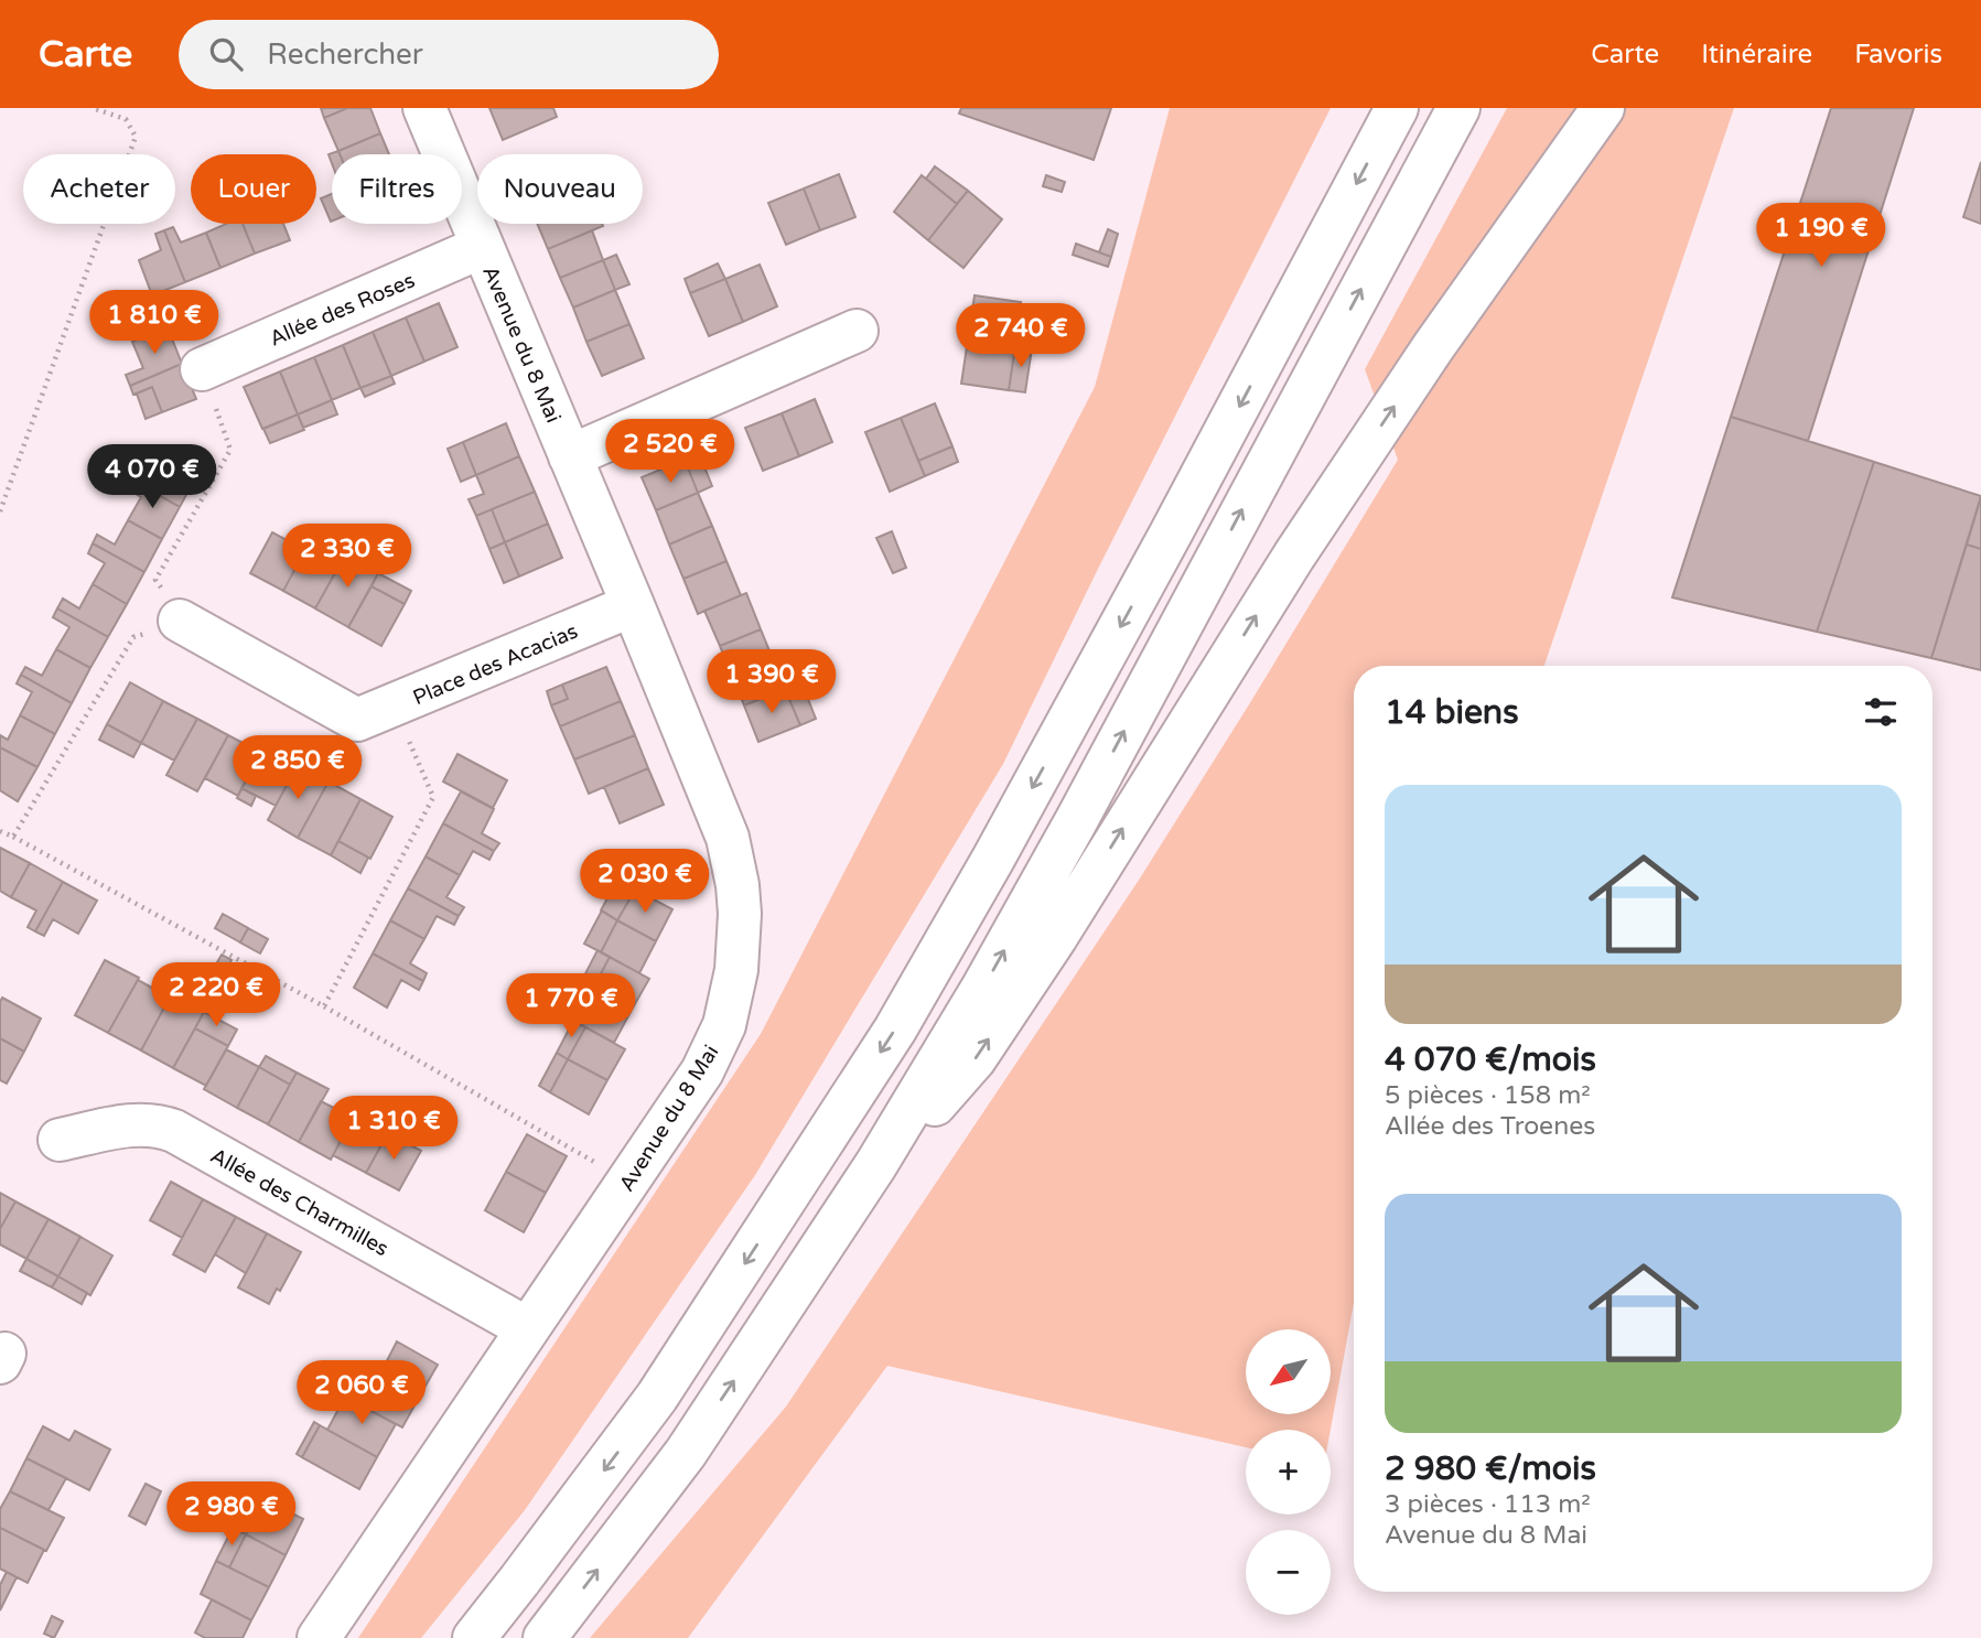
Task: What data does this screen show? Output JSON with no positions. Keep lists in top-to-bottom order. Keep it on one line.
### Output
{"streets":{"main road":["Allée des Roses","Avenue du 8 Mai","Place des Acacias","Allée des Charmilles"]},"crossings":[["Allée des Roses","Avenue du 8 Mai"],["Avenue du 8 Mai","Place des Acacias"],["Avenue du 8 Mai","Allée des Charmilles"]],"north":"bottom left","page":{"header":"Carte","search":"Rechercher","nav":["Carte","Itinéraire","Favoris"],"chip":["Acheter","Louer","Filtres","Nouveau"],"price":["1 190 €","1 810 €","2 740 €","2 520 €","4 070 €","2 330 €","1 390 €","2 850 €","2 030 €","2 220 €","1 770 €","1 310 €","2 060 €","2 980 €"],"heading":"14 biens","list":[{"name":"4 070 €/mois","note":"5 pièces · 158 m² · Allée des Troenes"},{"name":"2 980 €/mois","note":"3 pièces · 113 m² · Avenue du 8 Mai"}],"map_buttons":["+","−"]}}
